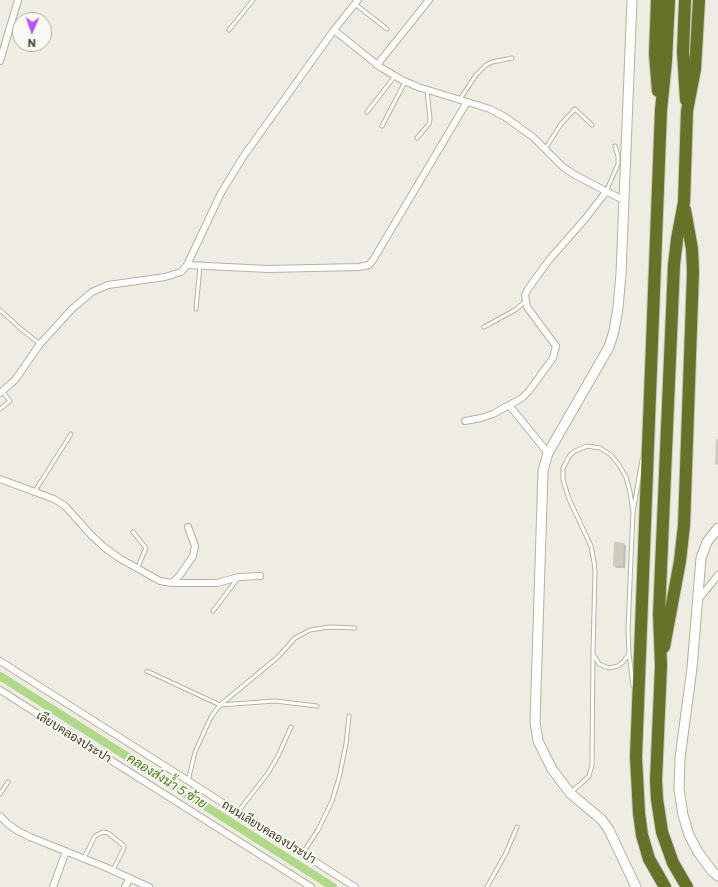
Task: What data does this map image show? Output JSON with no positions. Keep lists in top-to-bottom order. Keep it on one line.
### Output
{"streets":{"street":["เลียบคลองประปา","ถนนเลียบคลองประปา"]},"water":["คลองส่งน้ำ 5 ซ้าย"],"north":"bottom"}
